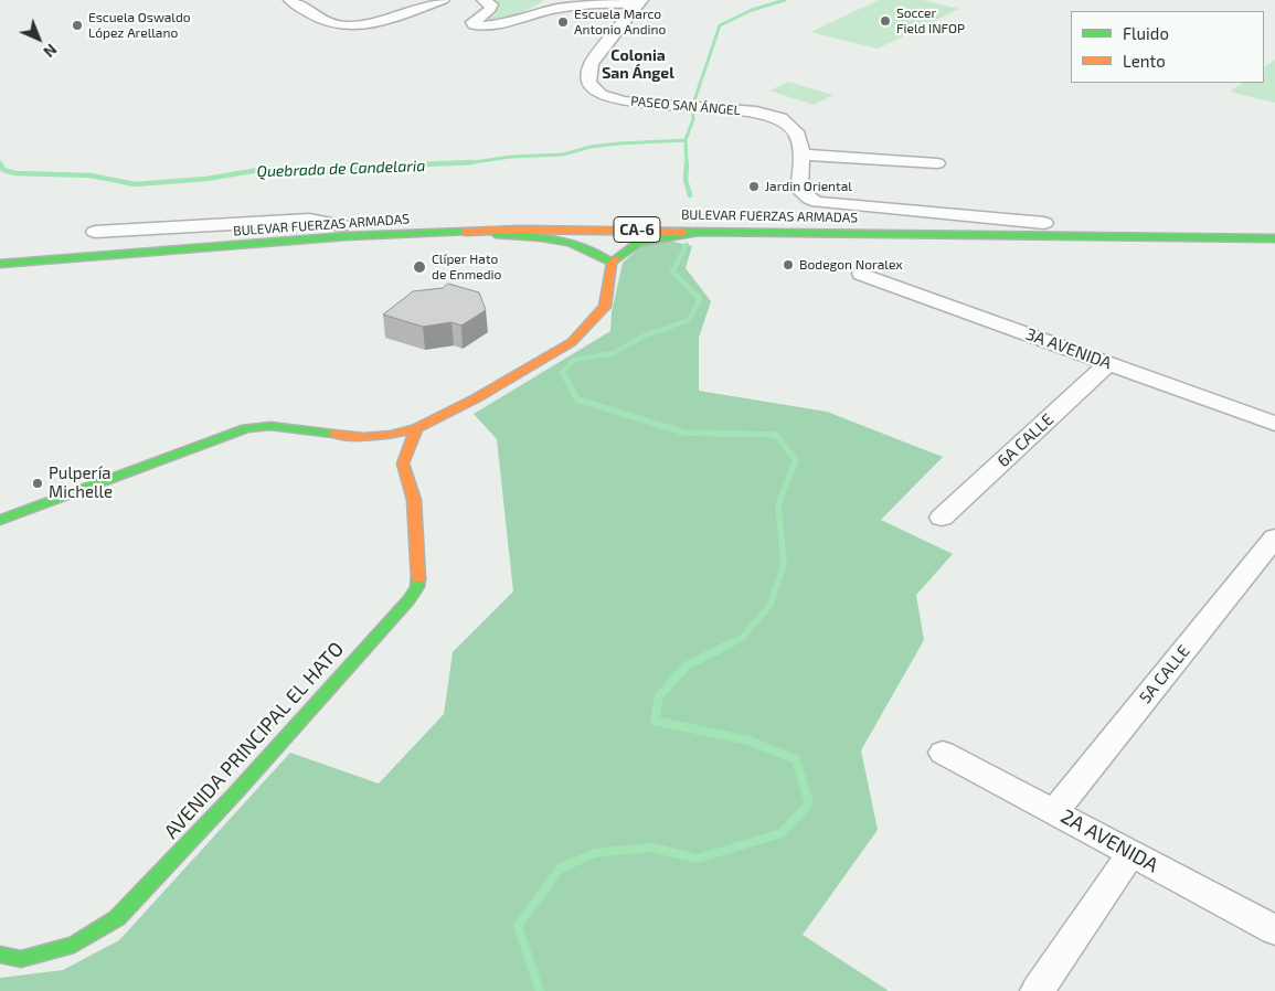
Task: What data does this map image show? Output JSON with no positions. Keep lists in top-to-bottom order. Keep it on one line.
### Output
{"streets":{"main road":["BULEVAR FUERZAS ARMADAS","CA-6","AVENIDA PRINCIPAL EL HATO"],"street":["PASEO SAN ÁNGEL","3A AVENIDA","6A CALLE","5A CALLE","2A AVENIDA"]},"crossings":[["PASEO SAN ÁNGEL","BULEVAR FUERZAS ARMADAS"],["3A AVENIDA","6A CALLE"],["5A CALLE","2A AVENIDA"]],"districts":["Colonia San Ángel"],"water":["Quebrada de Candelaria"],"places":["Soccer Field INFOP","Escuela Marco Antonio Andino","Escuela Oswaldo López Arellano","Jardin Oriental","Bodegon Noralex","Clíper Hato de Enmedio","Pulpería Michelle"],"legend":["Fluido","Lento"],"north":"bottom right"}
